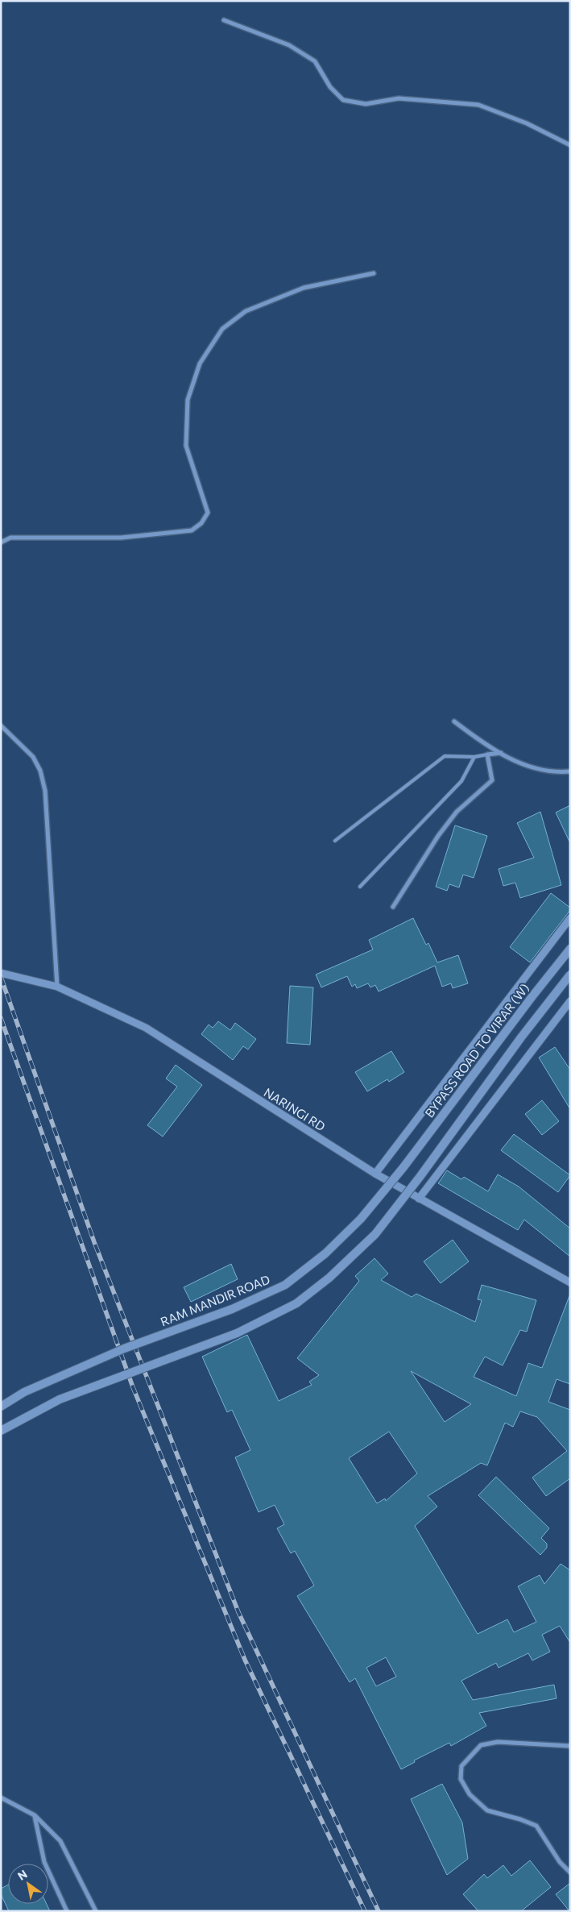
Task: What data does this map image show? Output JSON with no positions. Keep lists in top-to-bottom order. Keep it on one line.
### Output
{"streets":{"main road":["BYPASS ROAD TO VIRAR (W)","RAM MANDIR ROAD"],"street":["NARINGI RD"]},"crossings":[["BYPASS ROAD TO VIRAR (W)","RAM MANDIR ROAD"]],"north":"top left"}
